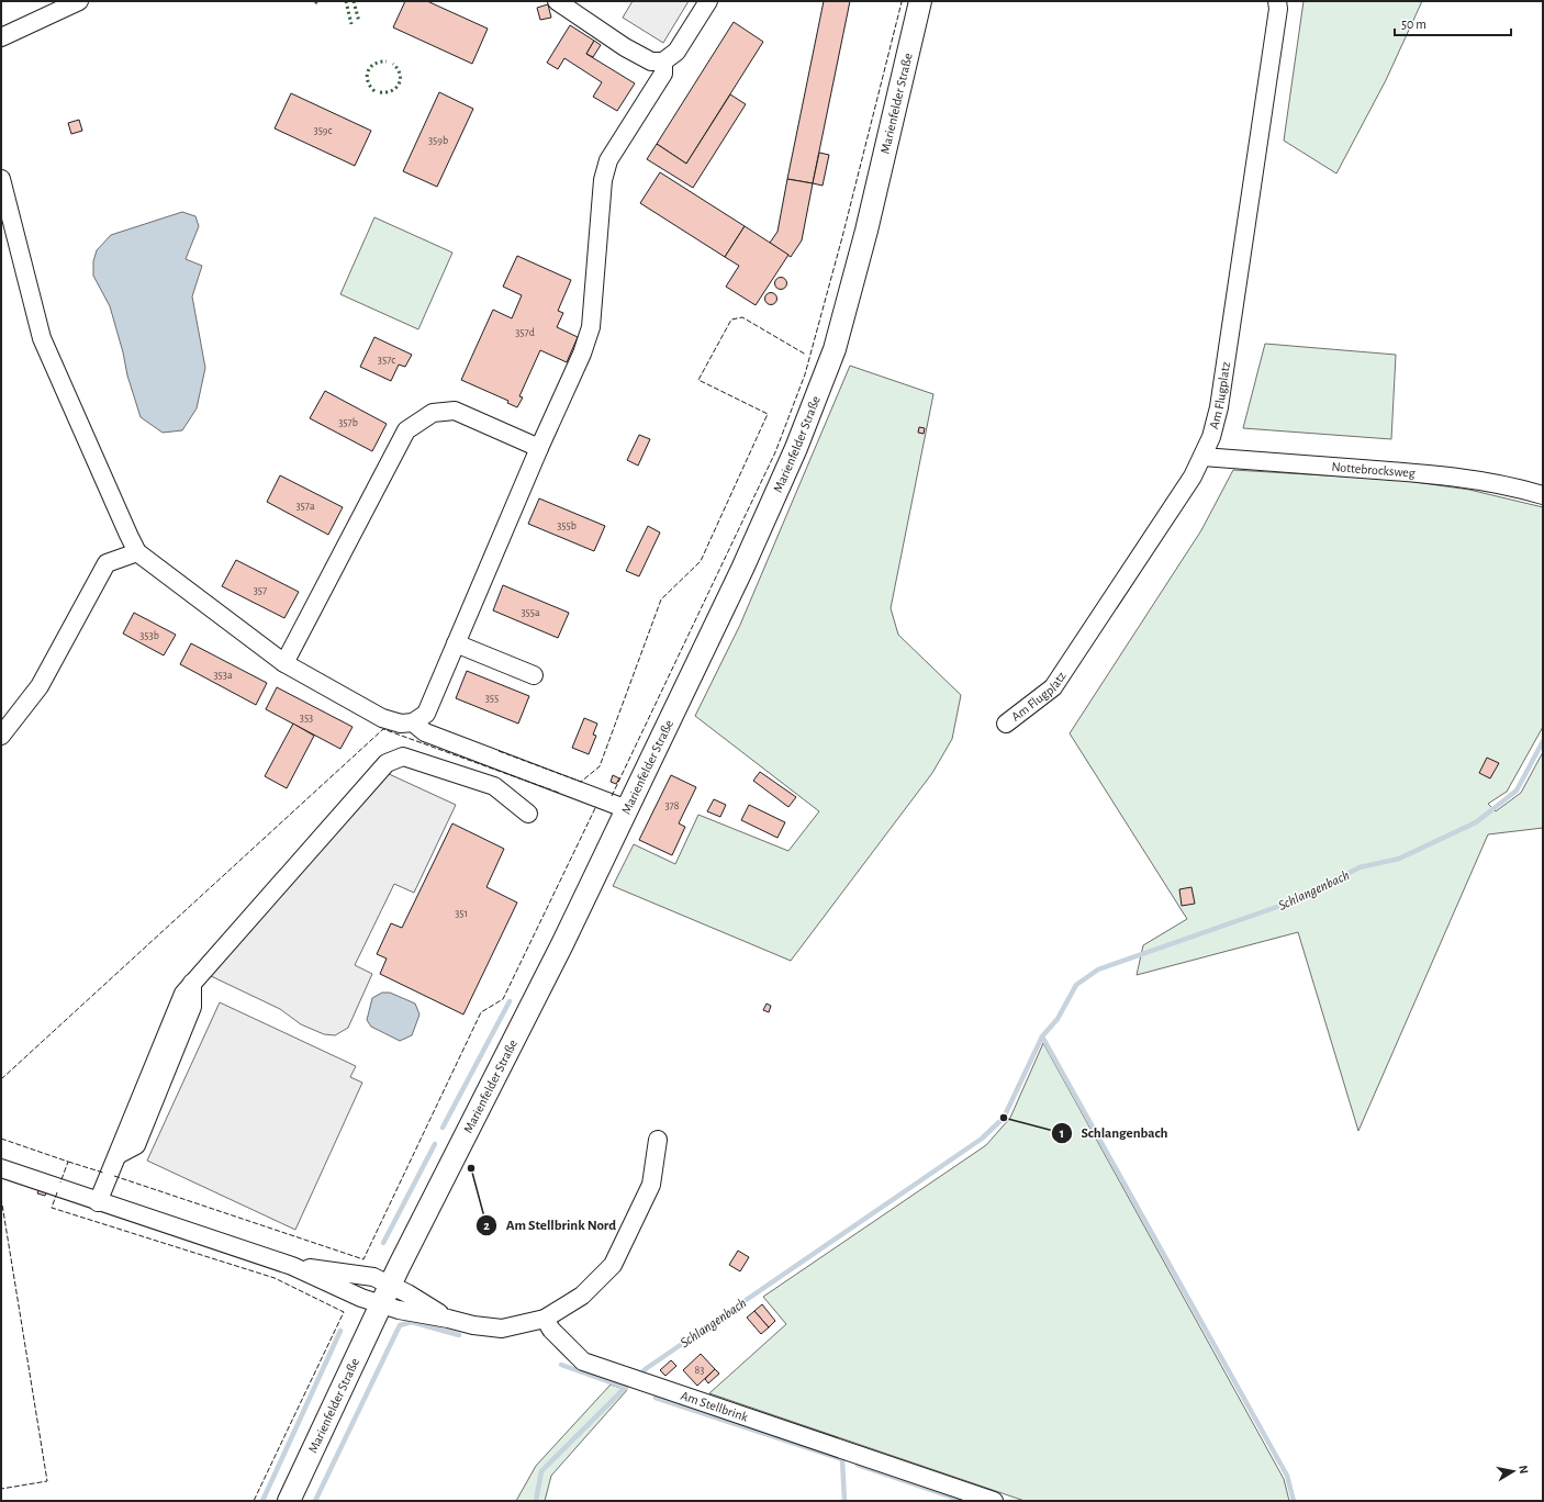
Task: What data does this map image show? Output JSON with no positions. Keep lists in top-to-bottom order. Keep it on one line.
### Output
{"streets":{"main road":["Marienfelder Straße"],"street":["Am Flugplatz","Nottebrocksweg","Am Stellbrink"]},"crossings":[["Am Flugplatz","Nottebrocksweg"]],"water":["Schlangenbach"],"places":["Schlangenbach","Am Stellbrink Nord"],"house_numbers":["359c","359b","357d","357c","357b","357a","355b","357","355a","353b","353a","355","353","378","351","83"],"scale_bar":"50 m","north":"right"}
